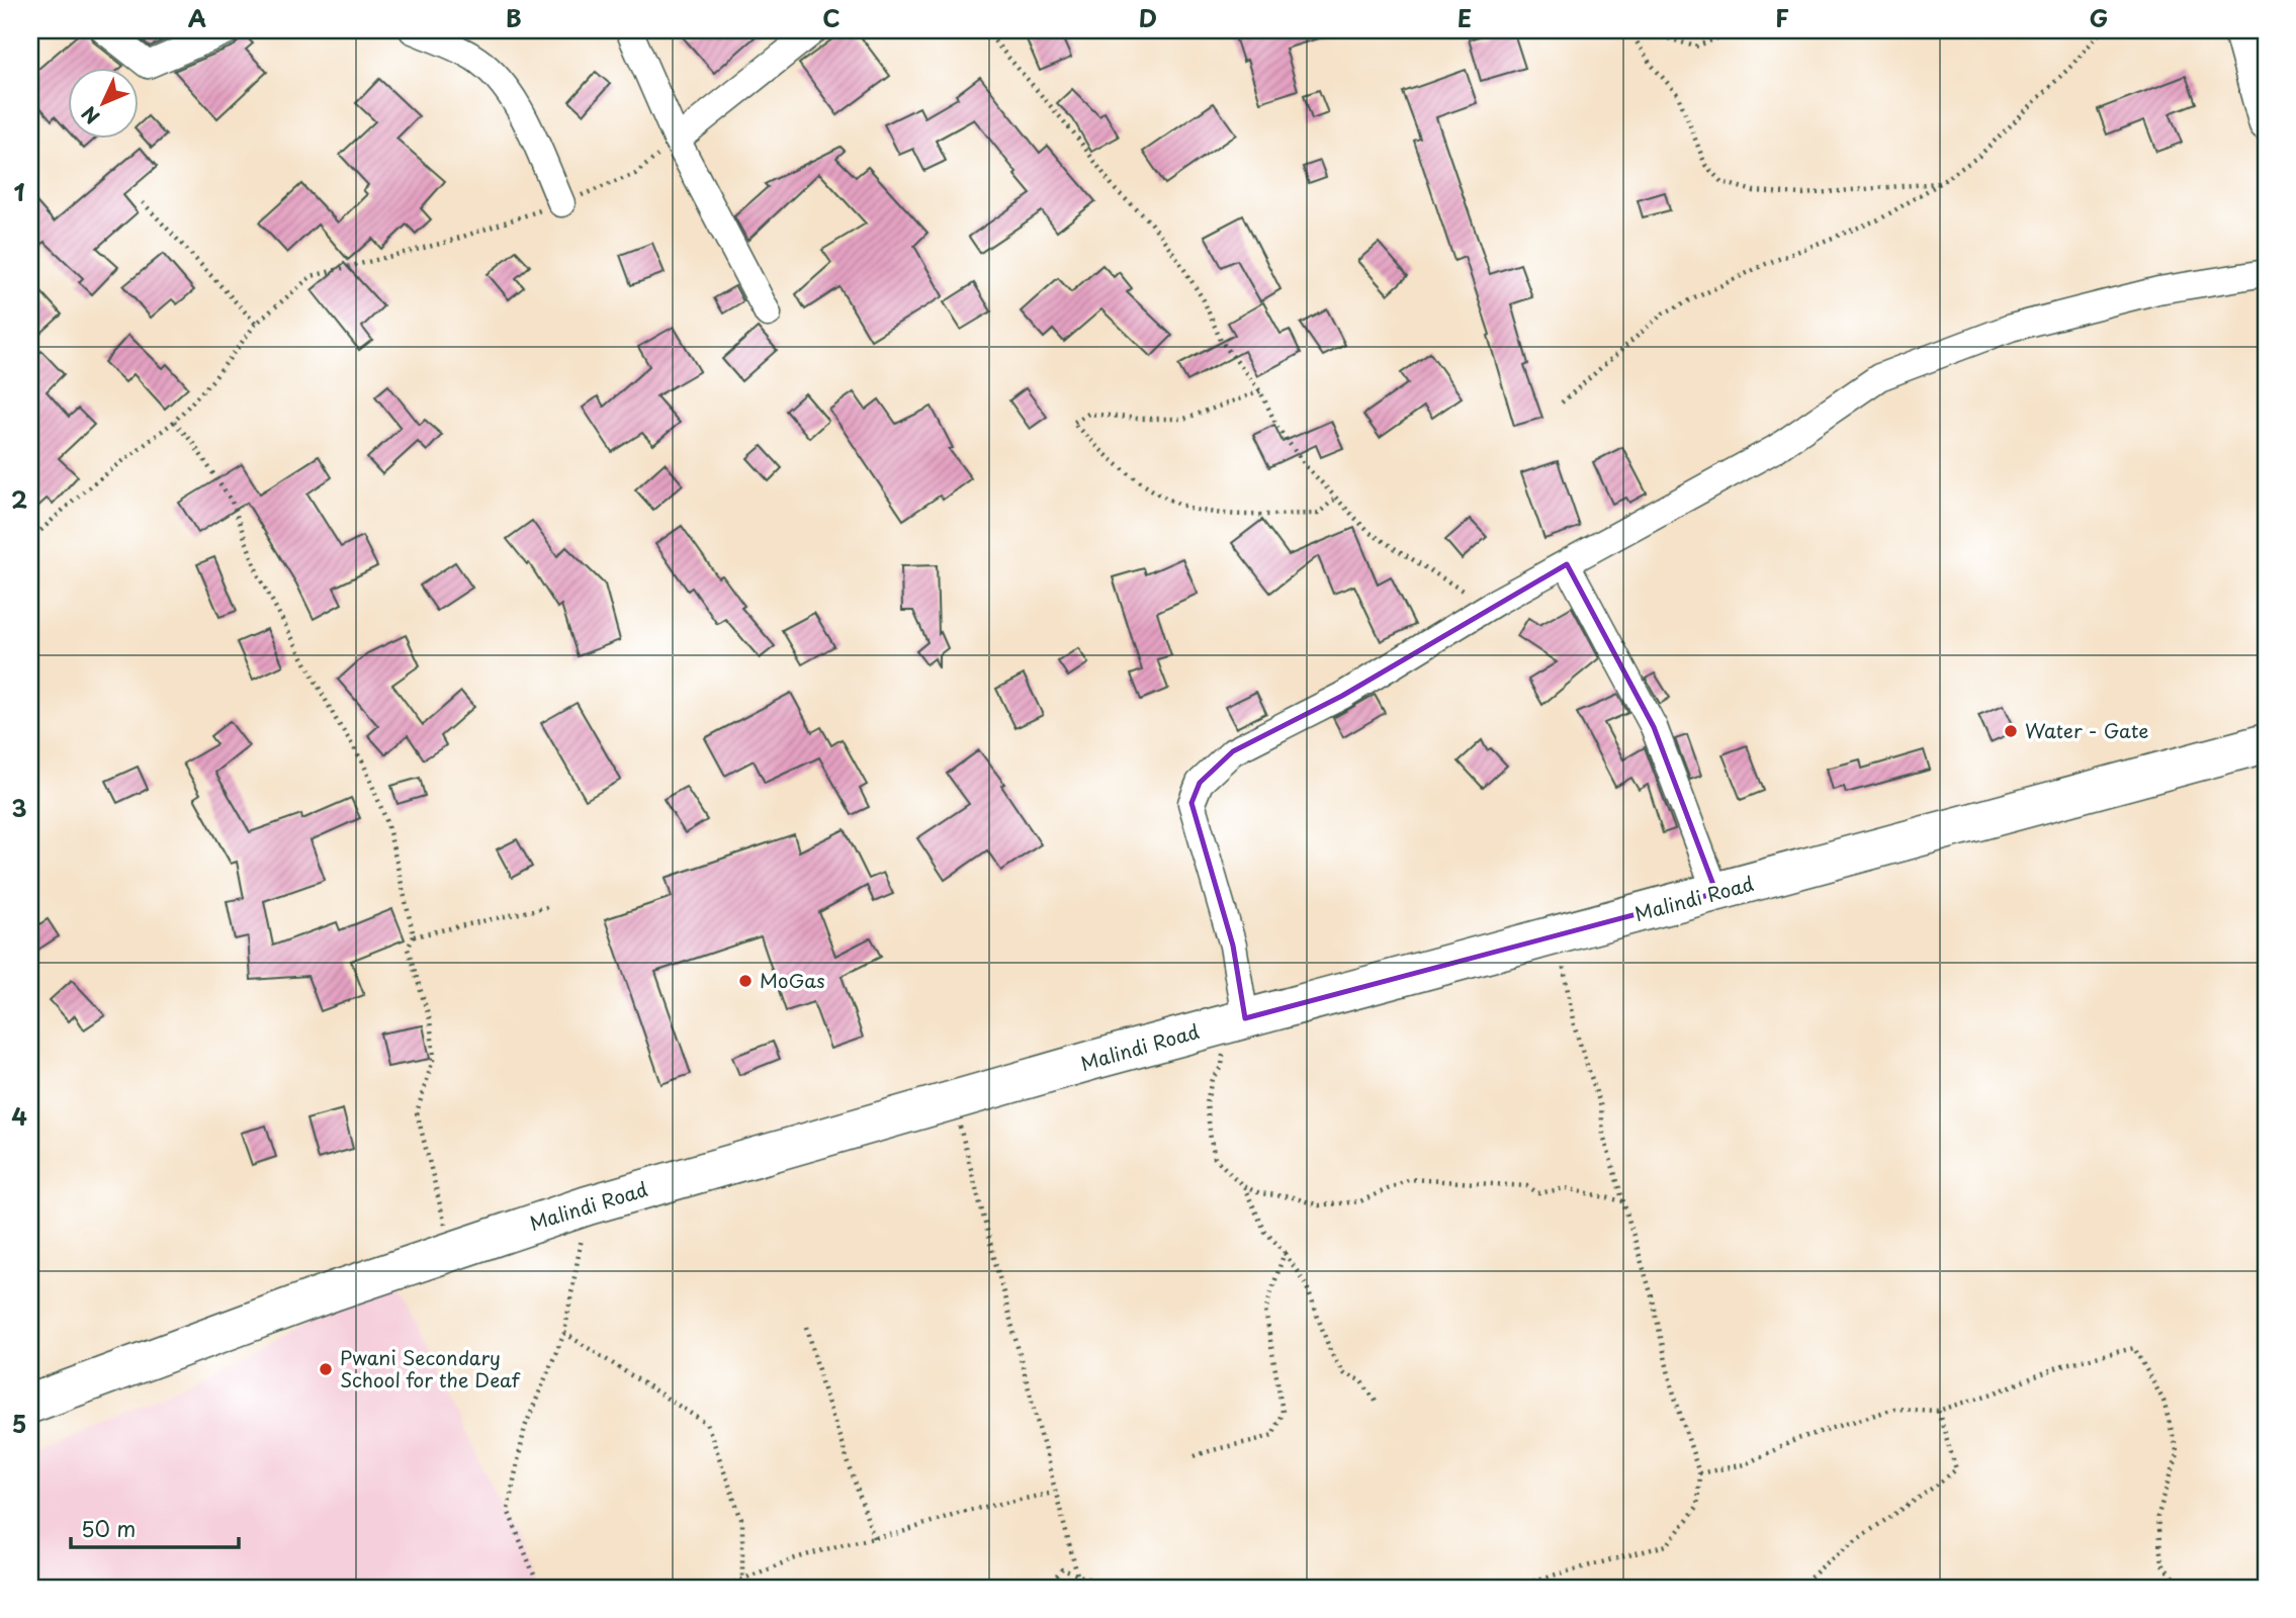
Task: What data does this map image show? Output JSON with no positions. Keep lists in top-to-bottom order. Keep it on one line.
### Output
{"streets":{"highway":["Malindi Road"]},"places":["Water - Gate","MoGas","Pwani Secondary School for the Deaf"],"scale_bar":"50 m","north":"bottom left","grid":{"columns":["A","B","C","D","E","F","G"],"rows":["1","2","3","4","5"]}}
